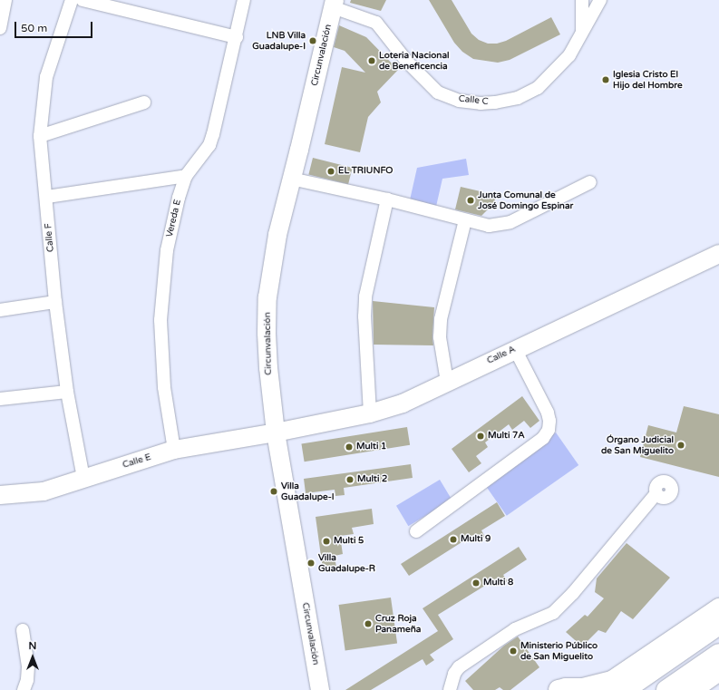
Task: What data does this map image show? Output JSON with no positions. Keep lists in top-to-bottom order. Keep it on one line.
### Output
{"streets":{"street":["Circunvalación","Calle C","Vereda E","Calle F","Calle A","Calle E"]},"crossings":[["Circunvalación","Calle C"],["Circunvalación","Calle A"],["Circunvalación","Calle E"],["Vereda E","Calle E"],["Calle F","Calle E"],["Calle A","Calle E"]],"places":["LNB Villa Guadalupe-I","Loteria Nacional de Beneficencia","Iglesia Cristo El Hijo del Hombre","EL TRIUNFO","Junta Comunal de José Domingo Espinar","Multi 7A","Órgano Judicial de San Miguelito","Multi 1","Multi 2","Villa Guadalupe-I","Multi 9","Multi 5","Villa Guadalupe-R","Multi 8","Cruz Roja Panameña","Ministerio Público de San Miguelito"],"scale_bar":"50 m","north":"top"}
